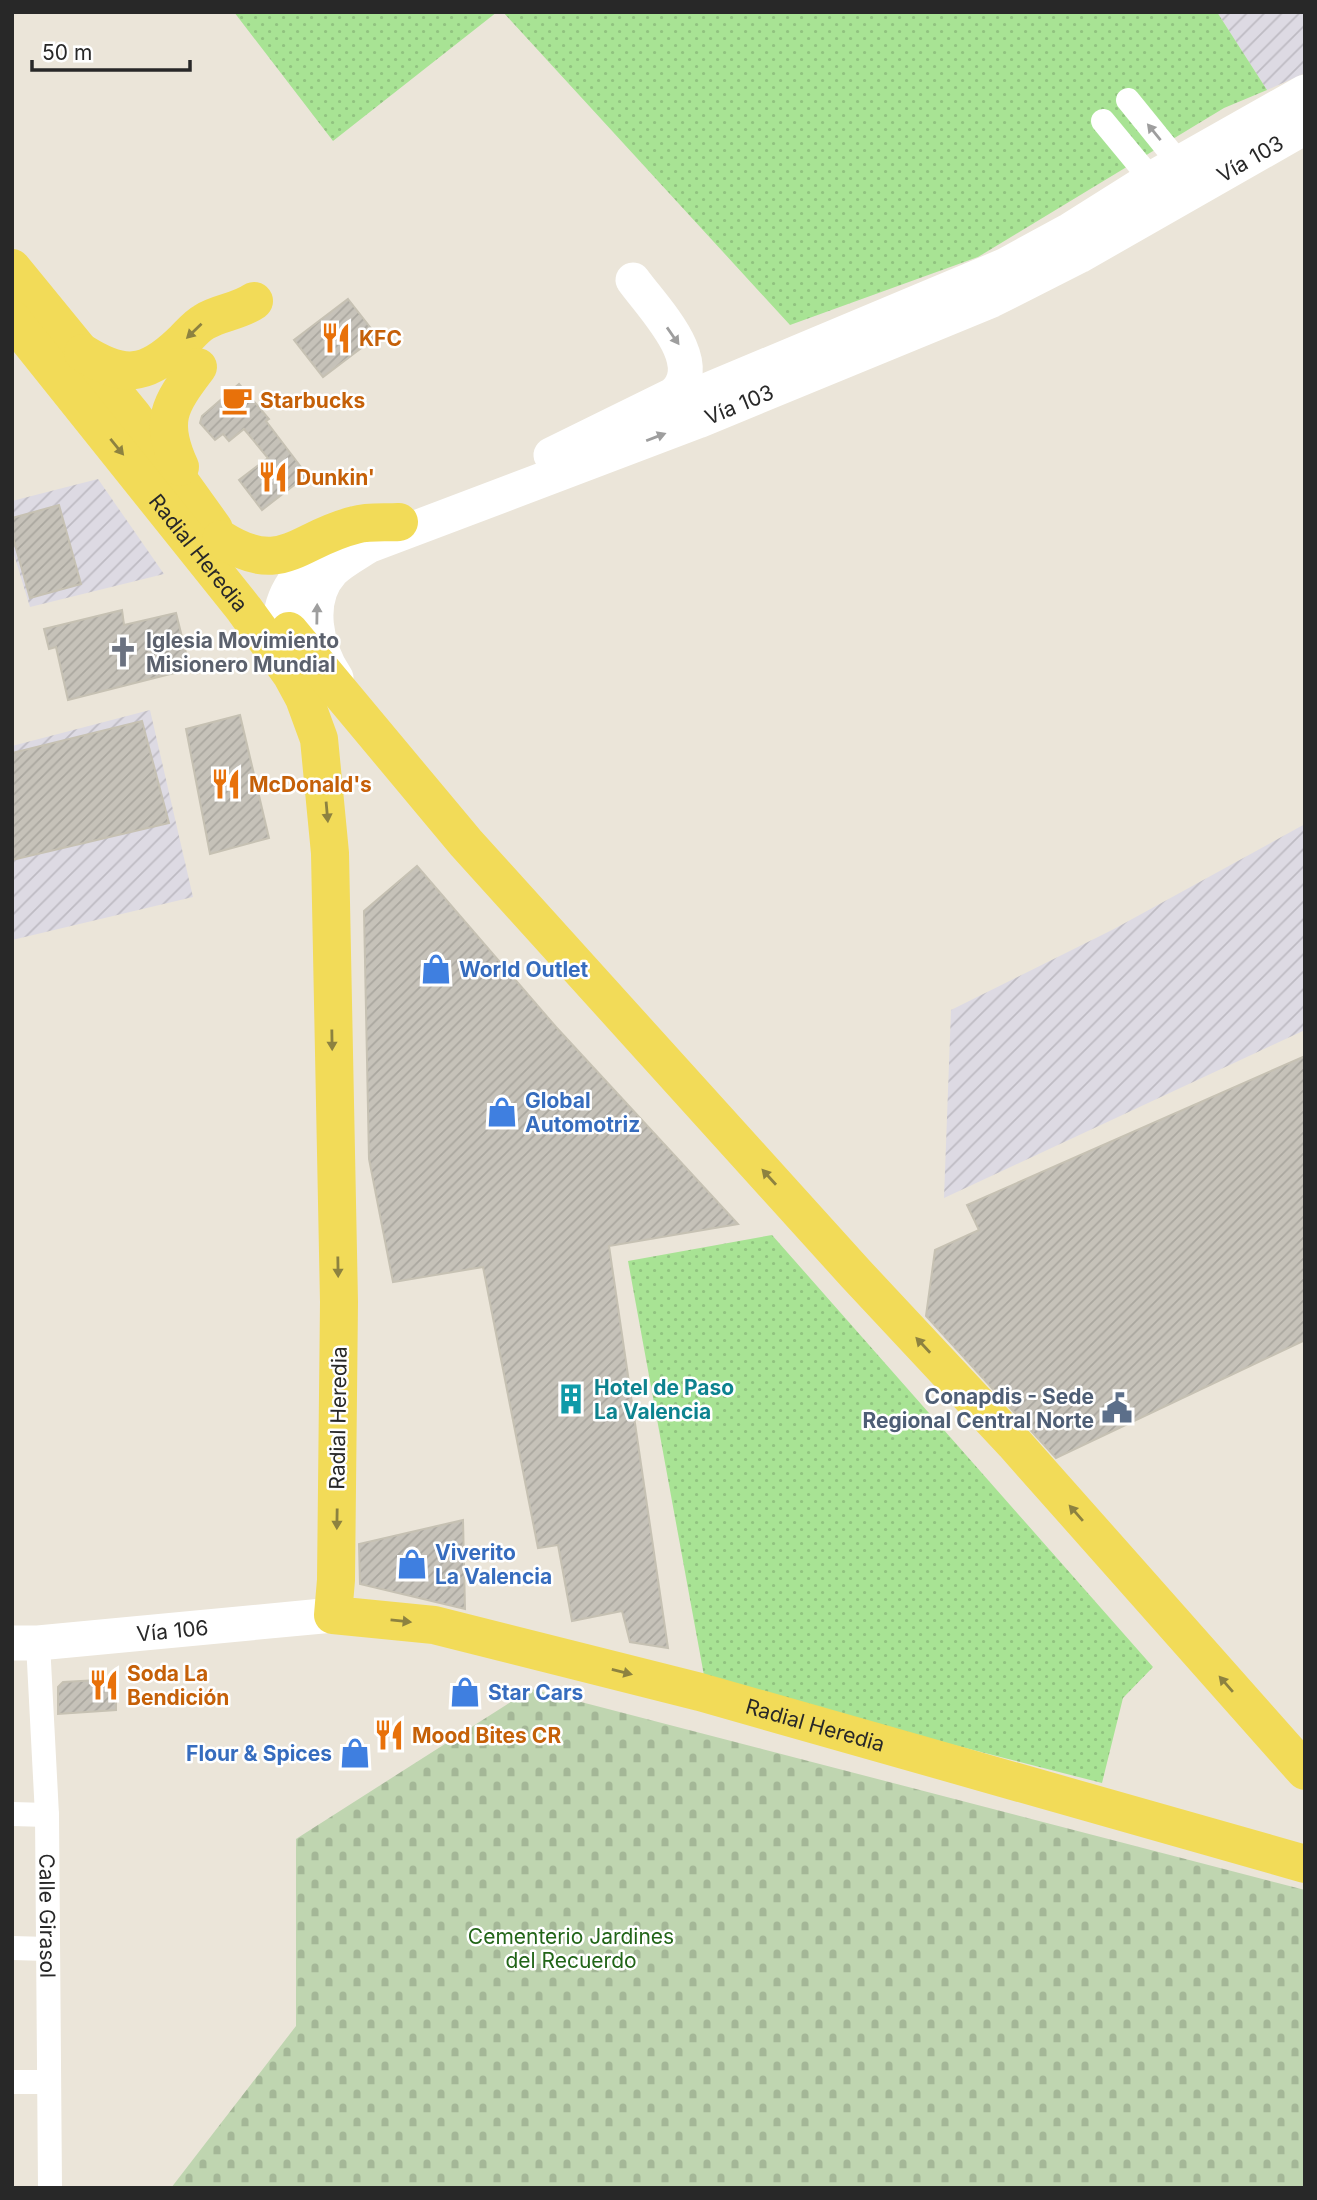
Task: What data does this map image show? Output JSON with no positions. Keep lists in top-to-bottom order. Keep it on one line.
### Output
{"streets":{"main road":["Vía 103","Radial Heredia","Vía 106"],"street":["Calle Girasol"]},"crossings":[["Vía 103","Radial Heredia"],["Radial Heredia","Vía 106"],["Vía 106","Calle Girasol"]],"parks":["Cementerio Jardines del Recuerdo"],"places":{"restaurant":["KFC","Dunkin'","McDonald's","Soda La Bendición","Mood Bites CR"],"cafe":["Starbucks"],"church":["Iglesia Movimiento Misionero Mundial"],"shop":["World Outlet","Global Automotriz","Viverito La Valencia","Star Cars","Flour & Spices"],"building":["Hotel de Paso La Valencia"],"public building":["Conapdis - Sede Regional Central Norte"]},"scale_bar":"50 m"}
